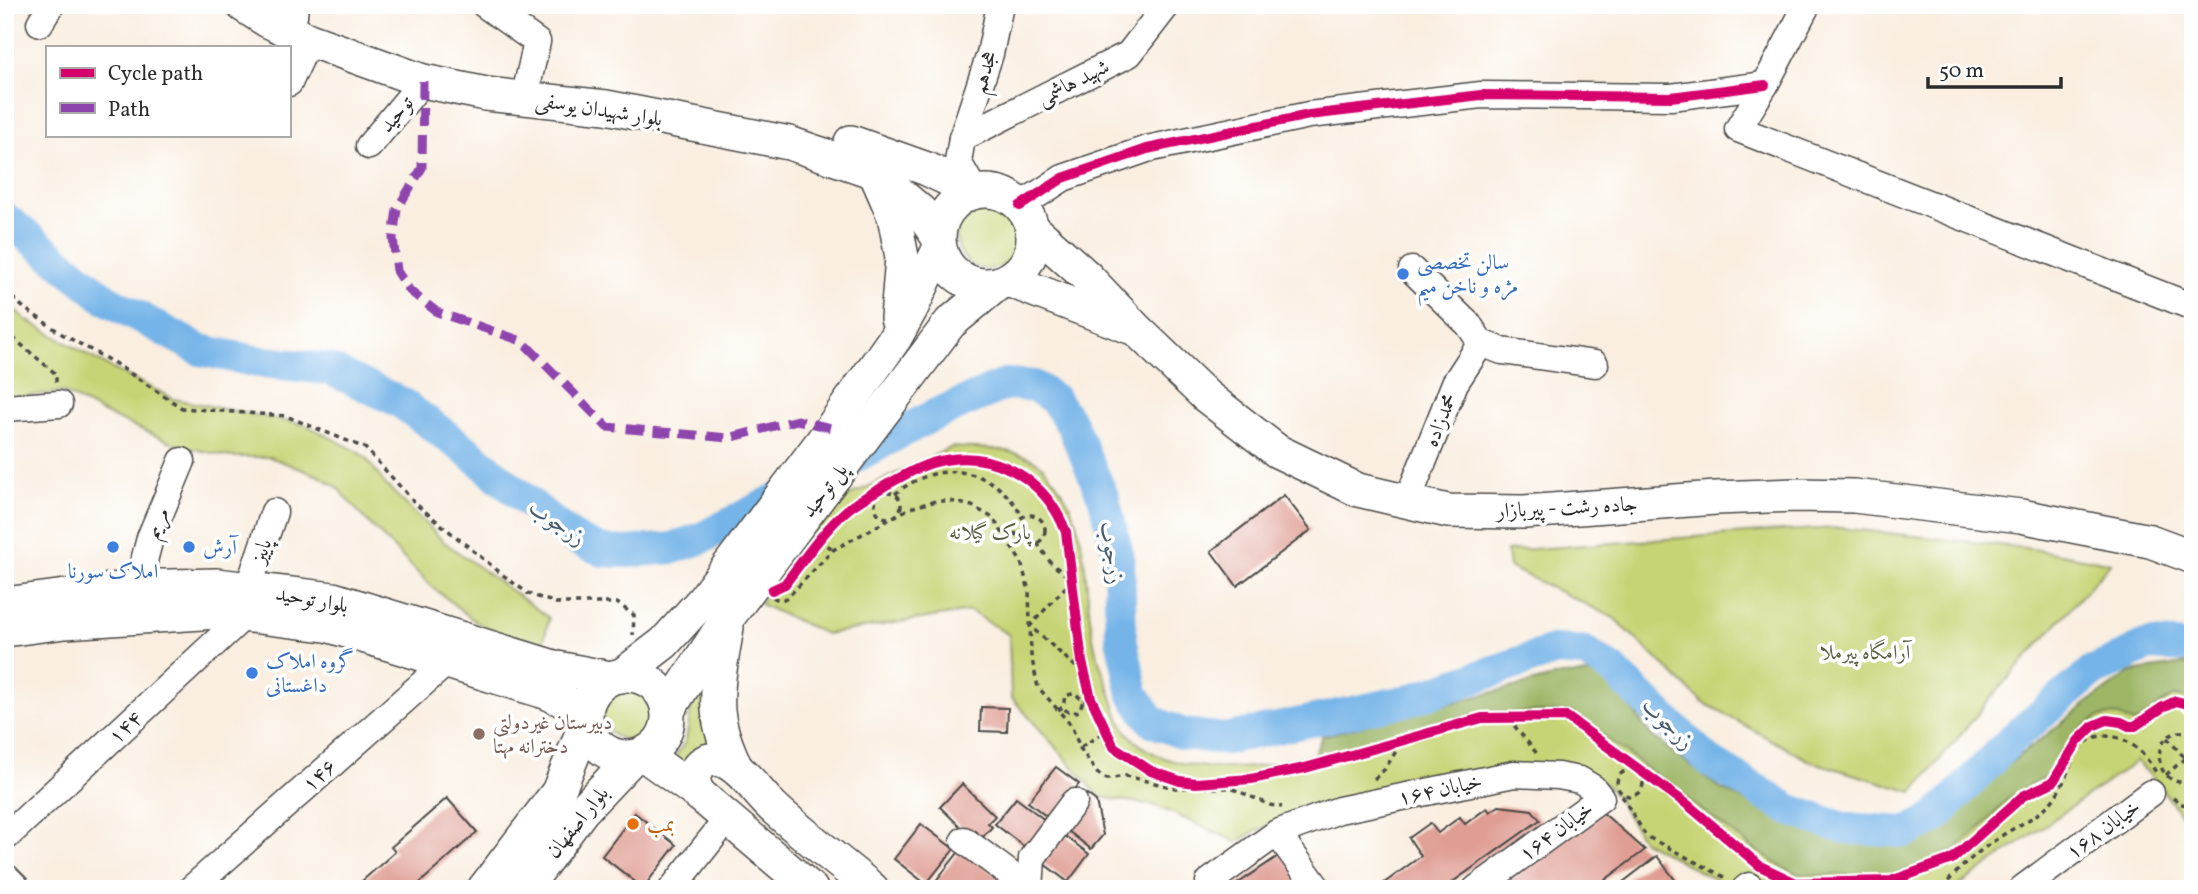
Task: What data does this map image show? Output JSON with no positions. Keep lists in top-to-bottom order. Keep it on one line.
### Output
{"streets":{"main road":["بلوار شهیدان یوسفی","پل توحید","جاده رشت - پیربازار","بلوار توحید","بلوار اصفهان"],"street":["هجدهم","شهید هاشمی","توحید","محمدزاده","مریم","پاییز","۱۴۴","۱۴۶","خیابان ۱۶۴","خیابان ۱۶۸","۱۶۴ خیابان"]},"crossings":[["هجدهم","شهید هاشمی"],["بلوار شهیدان یوسفی","توحید"],["بلوار شهیدان یوسفی","پل توحید"],["بلوار شهیدان یوسفی","جاده رشت - پیربازار"],["محمدزاده","جاده رشت - پیربازار"],["پل توحید","جاده رشت - پیربازار"],["پل توحید","بلوار توحید"],["پل توحید","بلوار اصفهان"],["مریم","بلوار توحید"],["پاییز","بلوار توحید"],["پاییز","۱۴۴"],["بلوار توحید","۱۴۴"],["بلوار توحید","۱۴۶"],["بلوار توحید","بلوار اصفهان"],["خیابان ۱۶۴","۱۶۴ خیابان"]],"water":["زرجوب"],"parks":["پارک گیلانه","آرامگاه پیرملا"],"places":["سالن تخصصی مژه و ناخن میم","املاک سورنا","آرش","گروه املاک داغستانی","دبیرستان غیردولتی دخترانه مهتا","بمب"],"legend":["Cycle path","Path"],"scale_bar":"50 m"}
